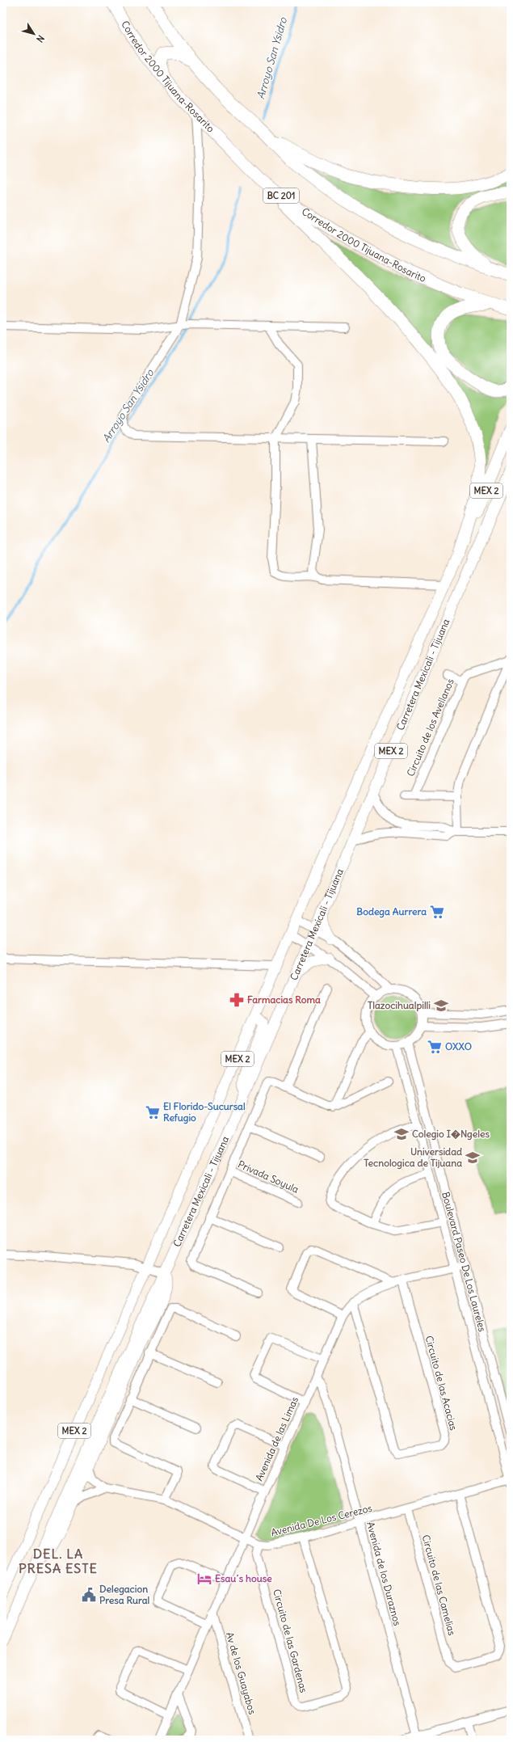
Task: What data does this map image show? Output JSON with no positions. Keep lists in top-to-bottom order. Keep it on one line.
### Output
{"streets":{"highway":["Corredor 2000 Tijuana-Rosarito","BC 201","MEX 2","Carretera Mexicali - Tijuana"],"street":["Circuito de los Avellanos","Privada Soyula","Boulevard Paseo De Los Laureles","Circuito de las Acacias","Avenida de las Limas","Avenida De Los Cerezos","Avenida de los Duraznos","Circuito de las Camelias","Circuito de las Gardenas","Av de los Guayabos"]},"crossings":[["Boulevard Paseo De Los Laureles","Avenida de las Limas"],["Boulevard Paseo De Los Laureles","Avenida De Los Cerezos"],["Circuito de las Acacias","Avenida de las Limas"],["Avenida de las Limas","Avenida De Los Cerezos"],["Avenida de las Limas","Avenida de los Duraznos"],["Avenida de las Limas","Av de los Guayabos"],["Avenida De Los Cerezos","Avenida de los Duraznos"],["Avenida De Los Cerezos","Circuito de las Camelias"],["Avenida De Los Cerezos","Circuito de las Gardenas"]],"districts":["DEL. LA PRESA ESTE"],"water":["Arroyo San Ysidro"],"places":{"supermarket":["Bodega Aurrera","OXXO","El Florido-Sucursal Refugio"],"pharmacy":["Farmacias Roma"],"school or university":["Tlazocihualpilli","Colegio I�Ngeles","Universidad Tecnologica de Tijuana"],"hotel":["Esau´s house"],"public building":["Delegacion Presa Rural"]},"north":"bottom right"}
